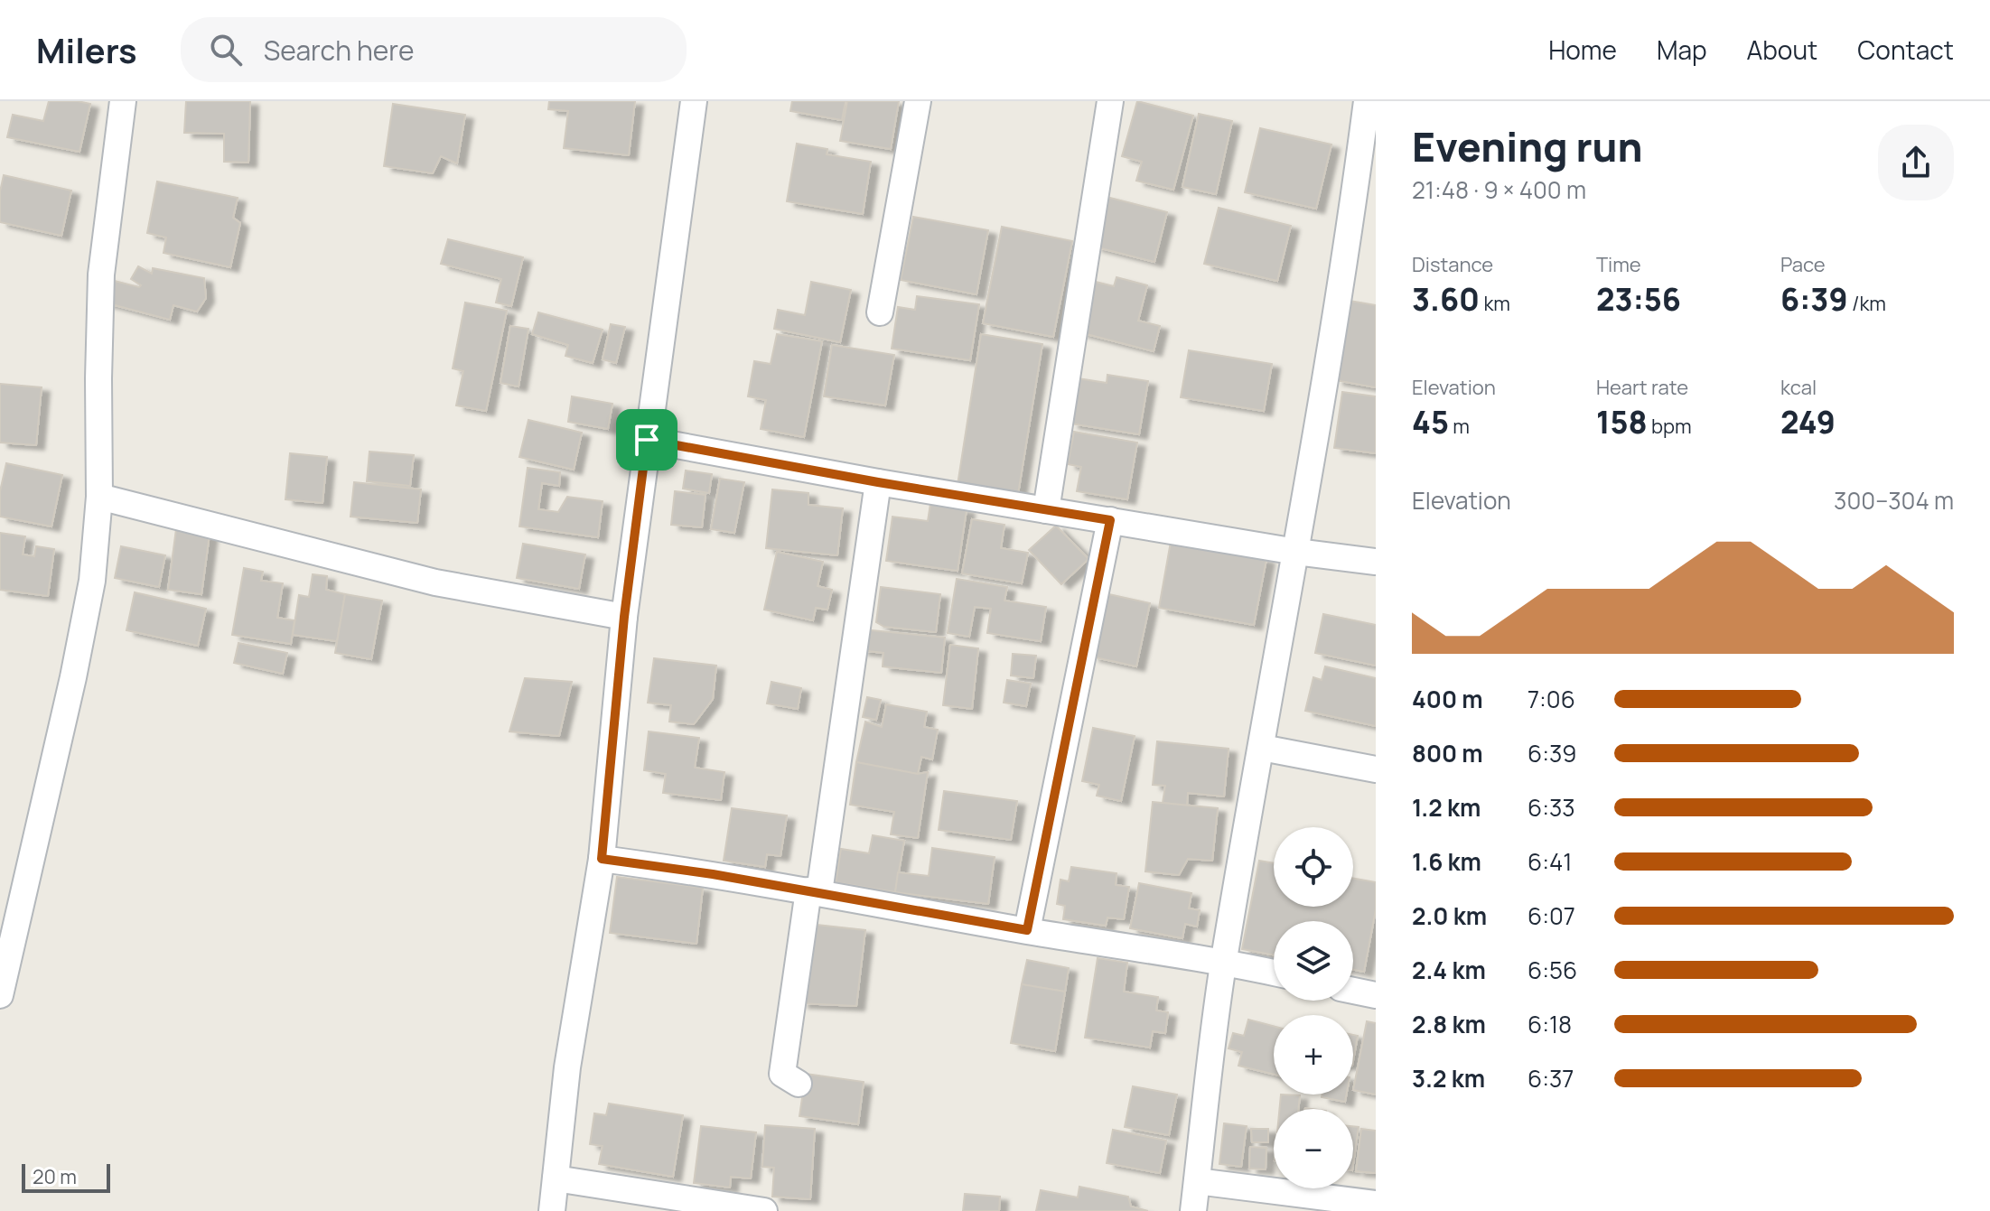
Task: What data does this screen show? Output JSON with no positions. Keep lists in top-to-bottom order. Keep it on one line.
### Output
{"scale_bar":"20 m","page":{"header":"Milers","search":"Search here","nav":["Home","Map","About","Contact"],"heading":["Evening run","21:48 · 9 × 400 m"],"stats":[["Distance","3.60 km"],["Time","23:56"],["Pace","6:39 /km"],["Elevation","45 m"],["Heart rate","158 bpm"],["kcal","249"]],"chart":["Elevation","300–304 m"],"list":[{"name":"400 m","note":"7:06"},{"name":"800 m","note":"6:39"},{"name":"1.2 km","note":"6:33"},{"name":"1.6 km","note":"6:41"},{"name":"2.0 km","note":"6:07"},{"name":"2.4 km","note":"6:56"},{"name":"2.8 km","note":"6:18"},{"name":"3.2 km","note":"6:37"}],"map_buttons":["+","−"],"scale":"20 m"}}
